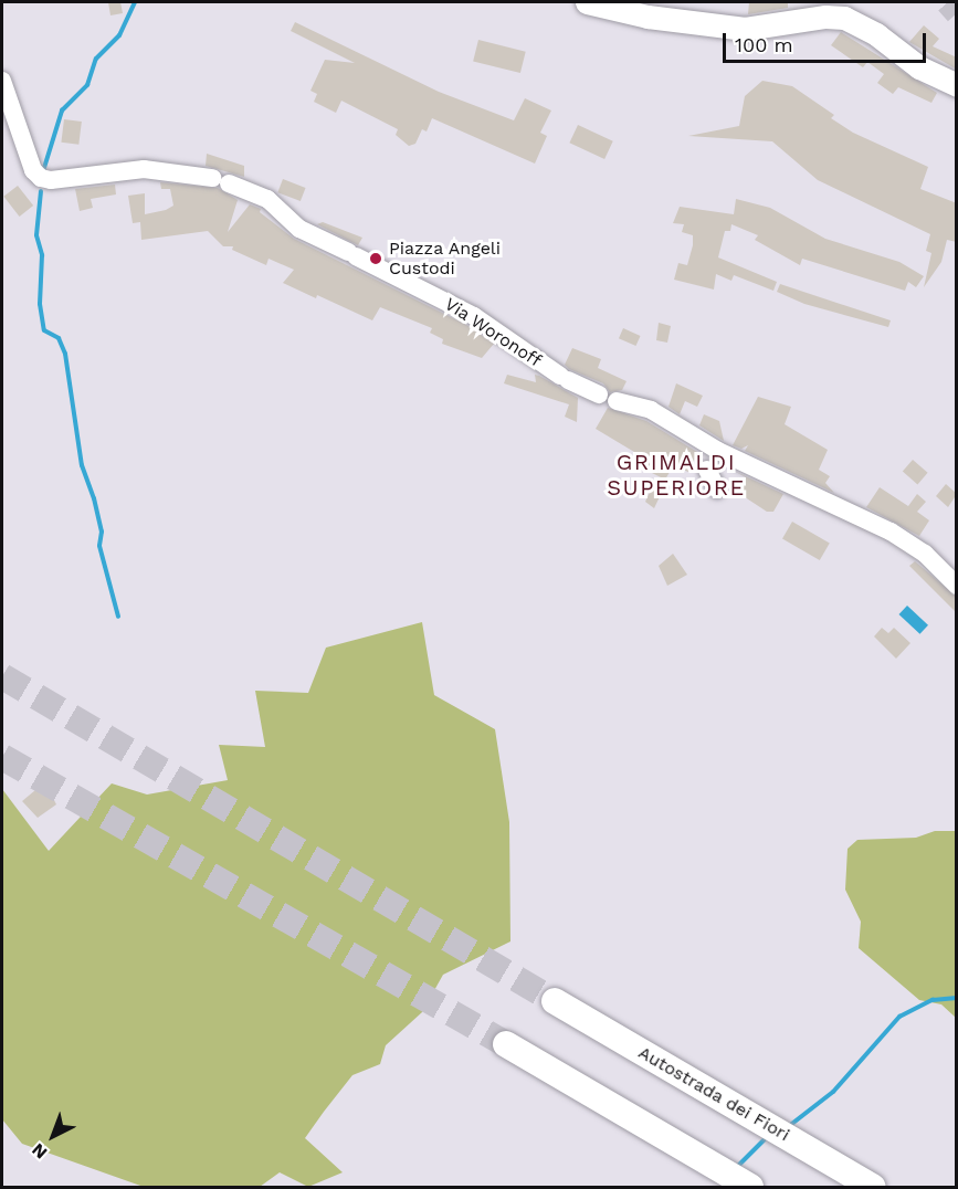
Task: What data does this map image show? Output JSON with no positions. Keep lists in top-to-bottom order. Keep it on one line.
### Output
{"streets":{"highway":["Autostrada dei Fiori"],"street":["Via Woronoff"]},"districts":["GRIMALDI SUPERIORE"],"places":["Piazza Angeli Custodi"],"scale_bar":"100 m","north":"bottom left"}
